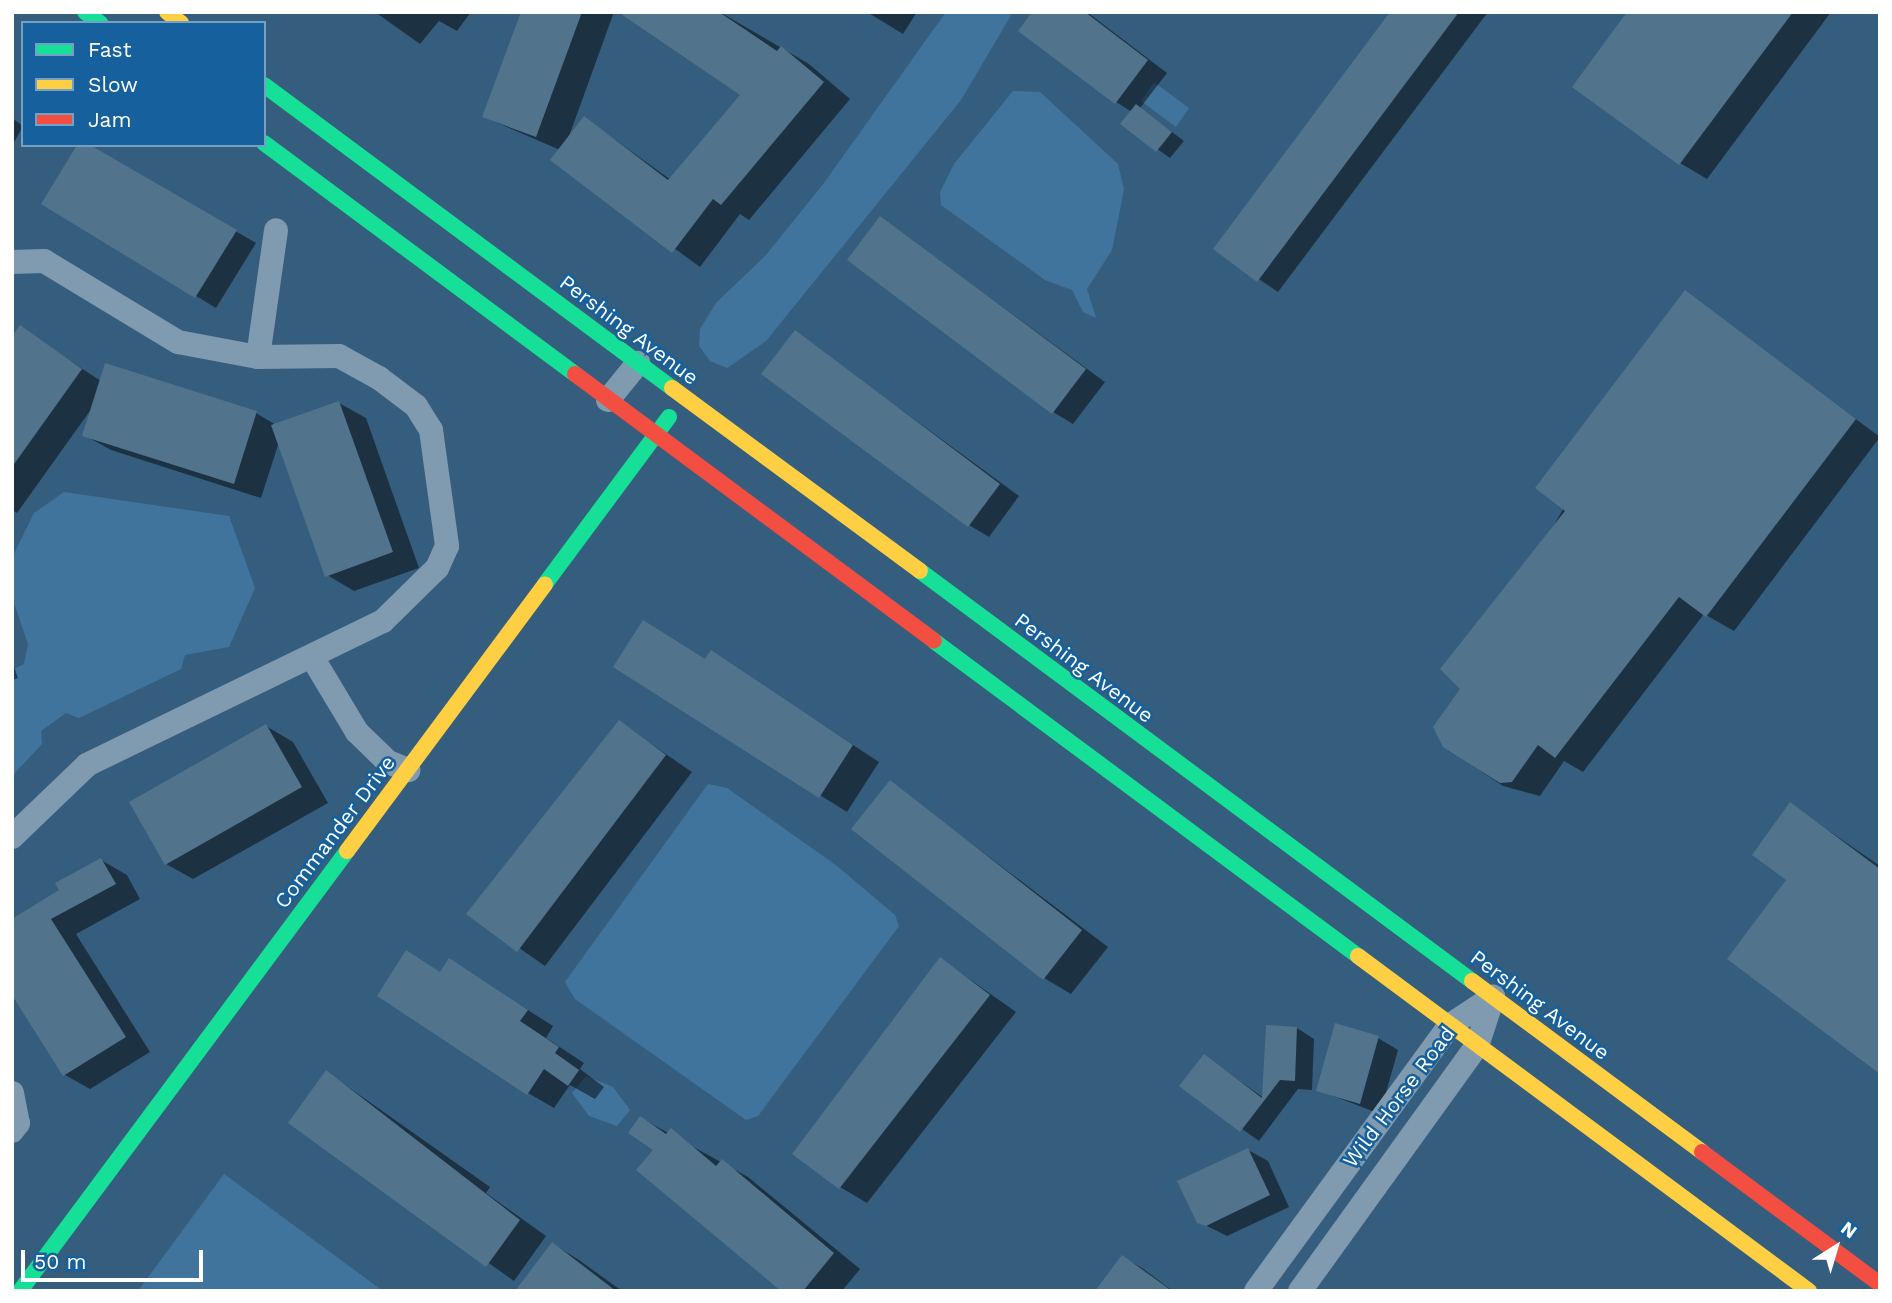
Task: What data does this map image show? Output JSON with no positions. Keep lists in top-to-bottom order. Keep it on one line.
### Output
{"streets":{"street":["Pershing Avenue","Commander Drive","Wild Horse Road"]},"crossings":[["Pershing Avenue","Commander Drive"],["Pershing Avenue","Wild Horse Road"]],"legend":["Fast","Slow","Jam"],"scale_bar":"50 m","north":"top right"}
